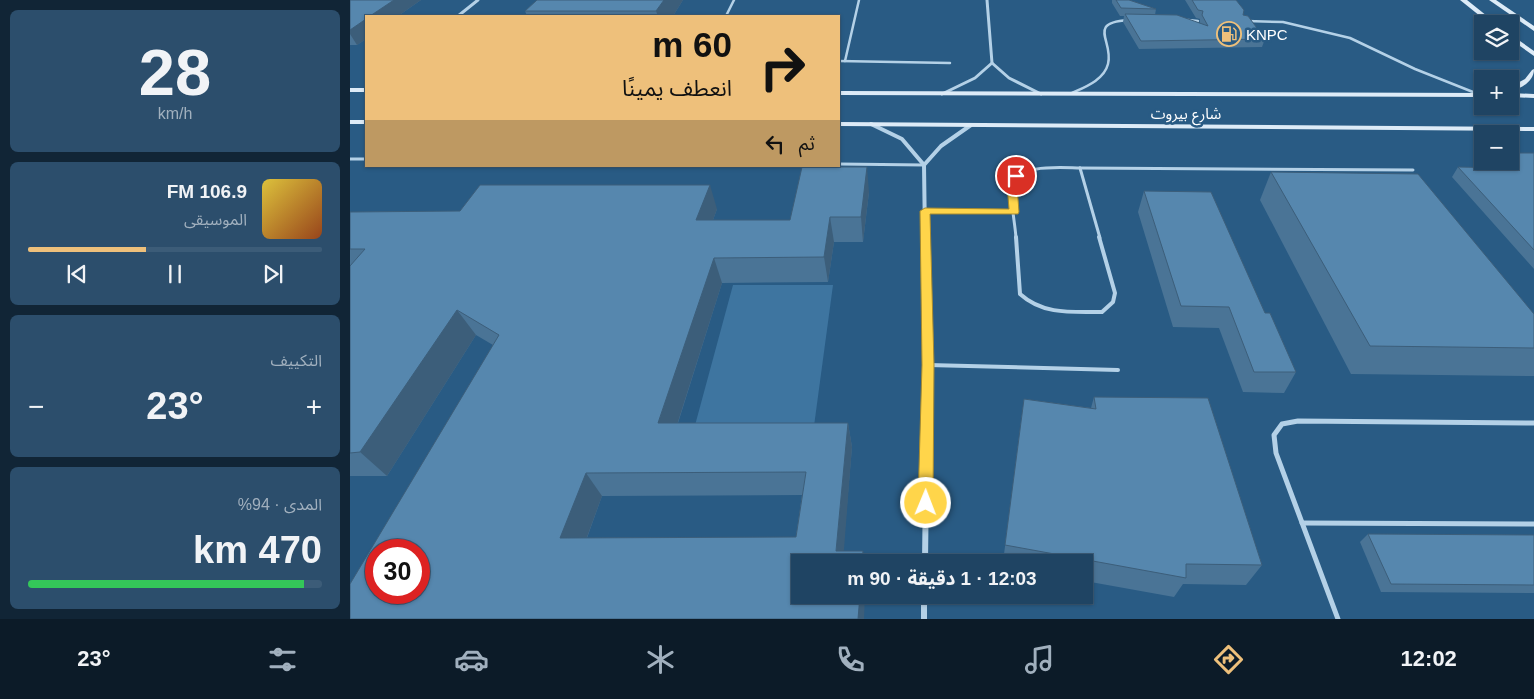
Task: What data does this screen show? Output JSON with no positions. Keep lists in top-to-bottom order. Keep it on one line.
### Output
{"streets":{"main road":["شارع بيروت"]},"places":{"fuel station":["KNPC"]},"page":{"tile":[["28","km/h"],"التكييف",["المدى · 94%","470 km"]],"map_buttons":["+","−"],"turn":["60 m","انعطف يمينًا"],"then":"ثم","song":["106.9 FM","الموسيقى"],"heat":["−","23°","+"],"limit":"30","trip":"12:03 · 1 دقيقة · 90 m","tabs":["12:02","23°"]}}
